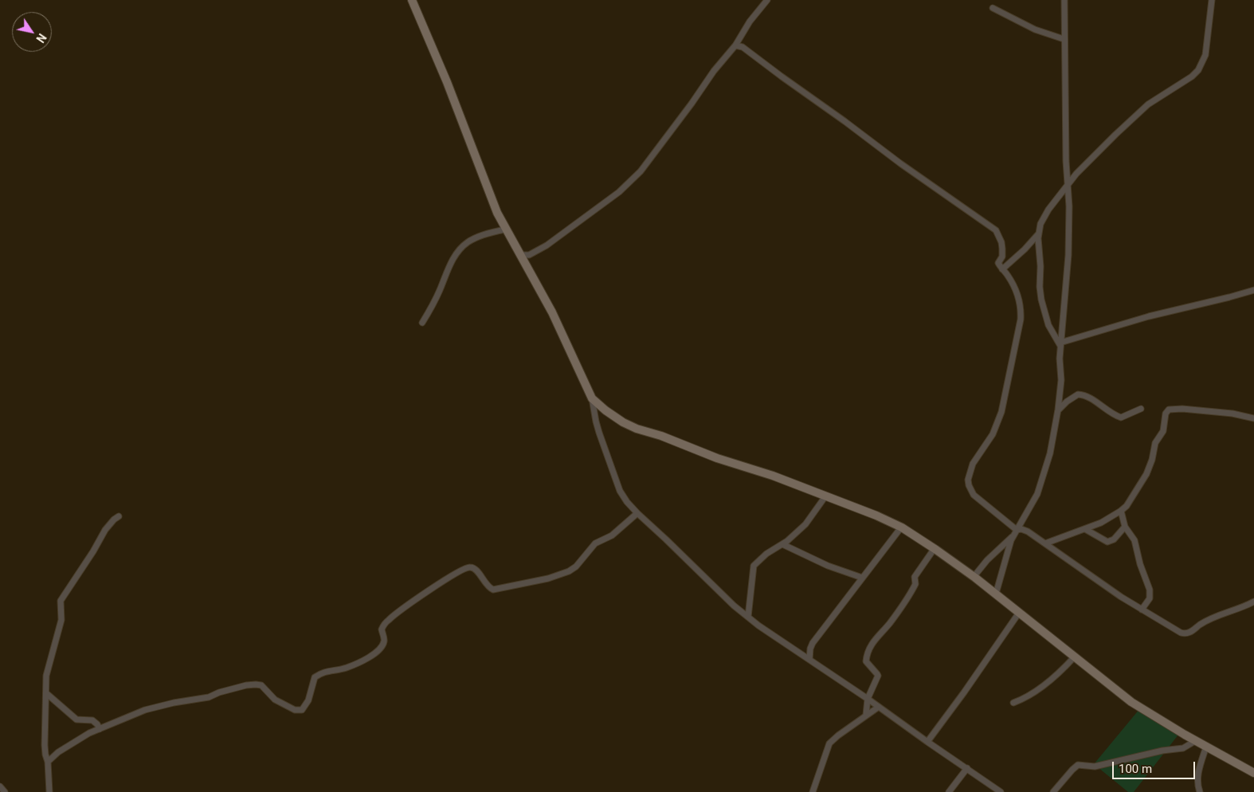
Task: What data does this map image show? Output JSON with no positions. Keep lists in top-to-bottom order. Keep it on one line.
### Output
{"scale_bar":"100 m","north":"bottom right"}
